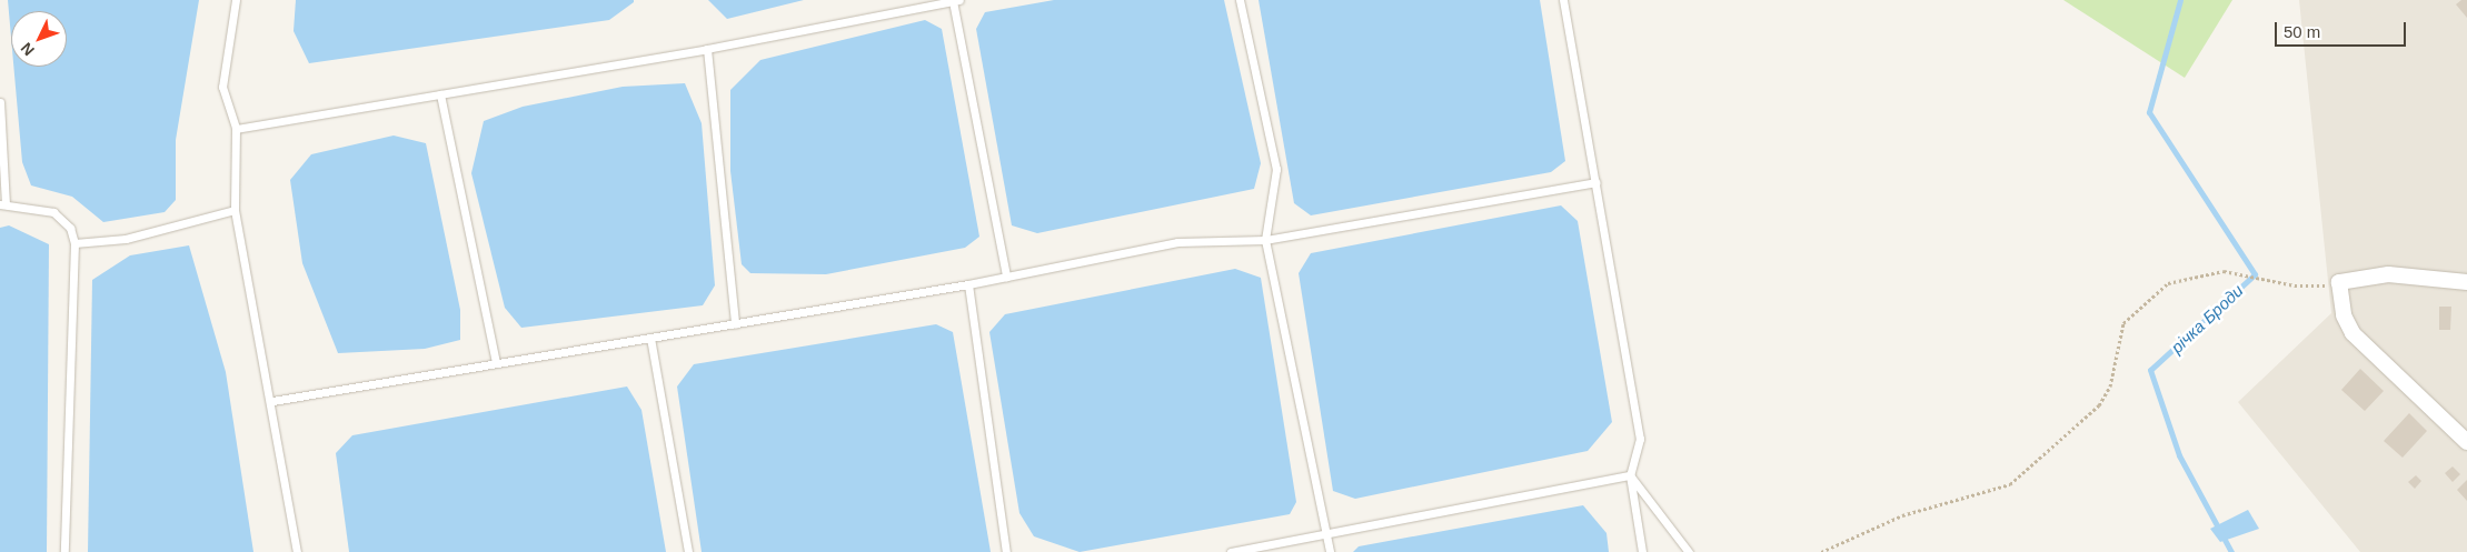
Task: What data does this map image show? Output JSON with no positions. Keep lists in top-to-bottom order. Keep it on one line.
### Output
{"water":["річка Броди"],"scale_bar":"50 m","north":"bottom left"}
